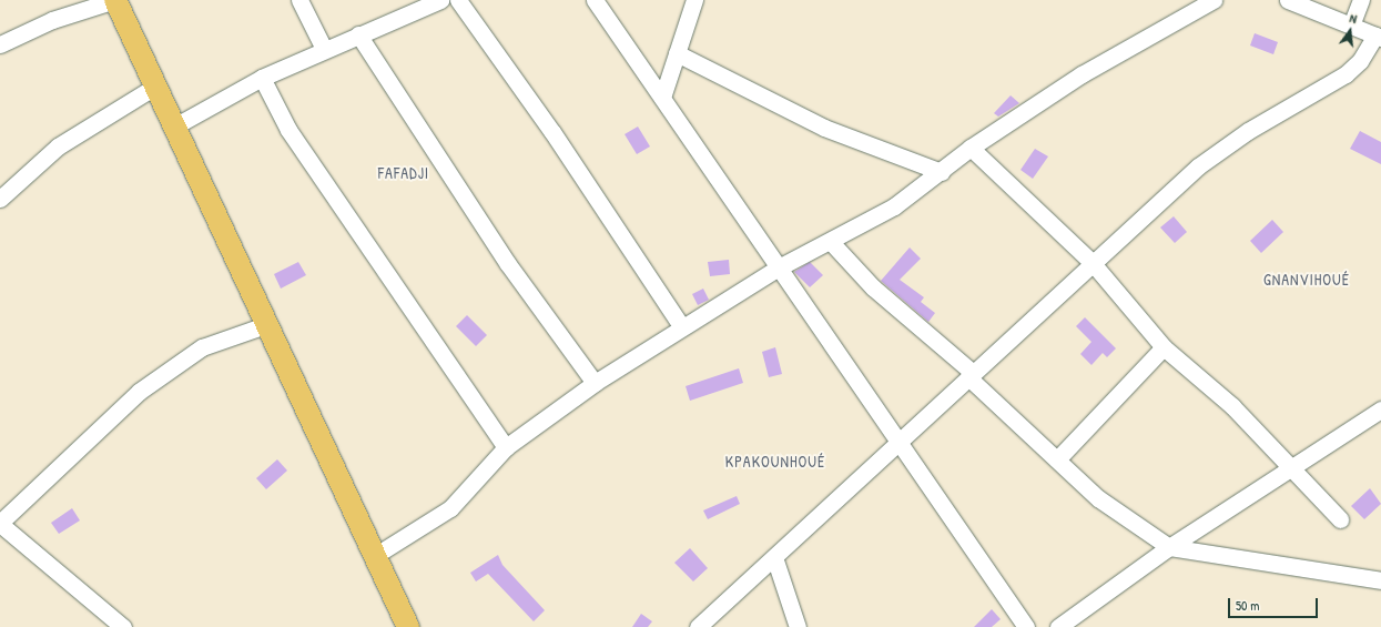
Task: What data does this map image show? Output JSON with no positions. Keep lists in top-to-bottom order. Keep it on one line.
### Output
{"districts":["FAFADJI","GNANVIHOUÉ","KPAKOUNHOUÉ"],"scale_bar":"50 m","north":"top"}
